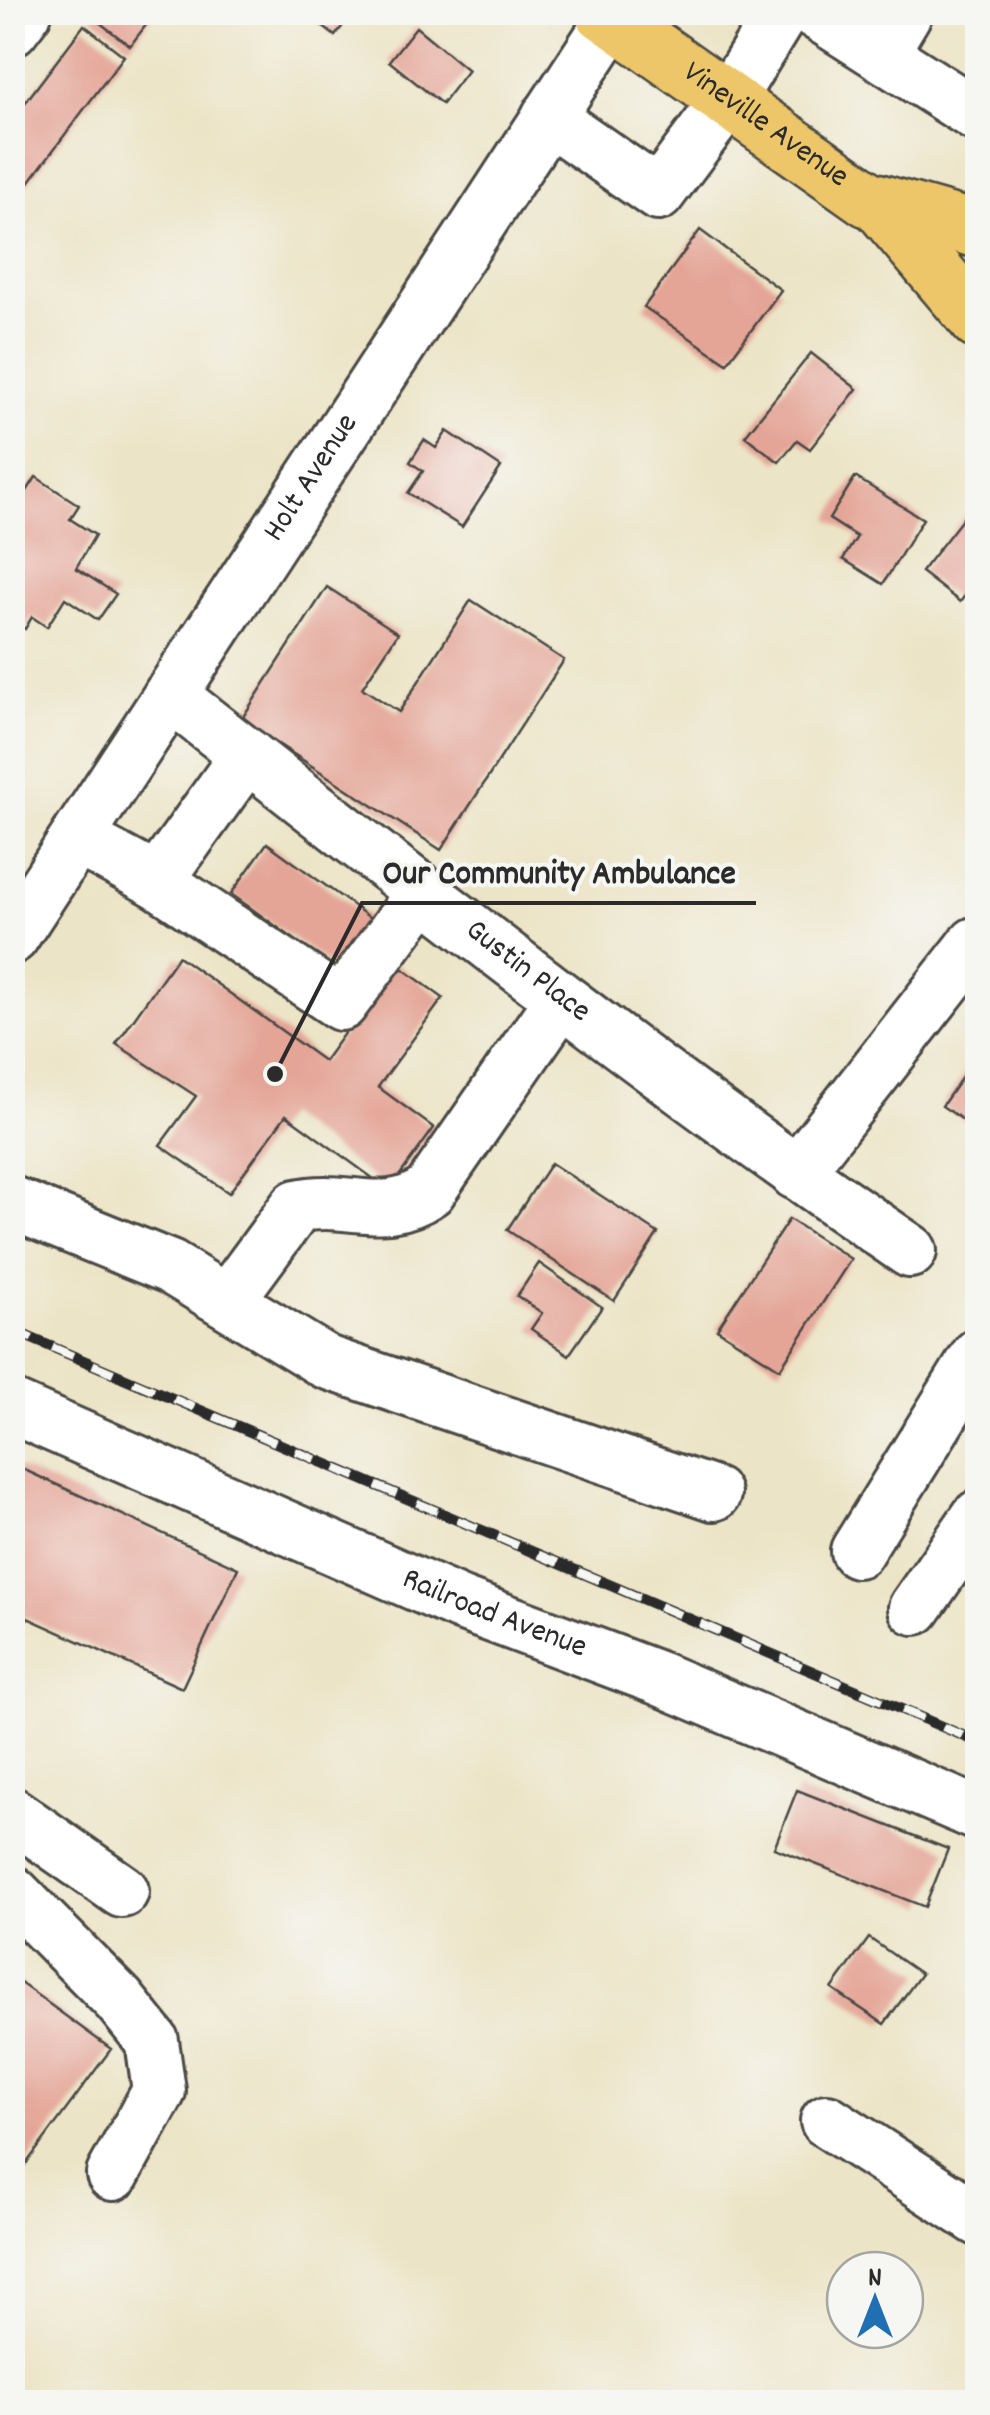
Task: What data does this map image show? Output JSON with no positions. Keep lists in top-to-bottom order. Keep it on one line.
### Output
{"streets":{"main road":["Vineville Avenue"],"street":["Holt Avenue","Gustin Place","Railroad Avenue"]},"crossings":[["Vineville Avenue","Holt Avenue"],["Holt Avenue","Gustin Place"]],"places":["Our Community Ambulance"],"north":"top"}
